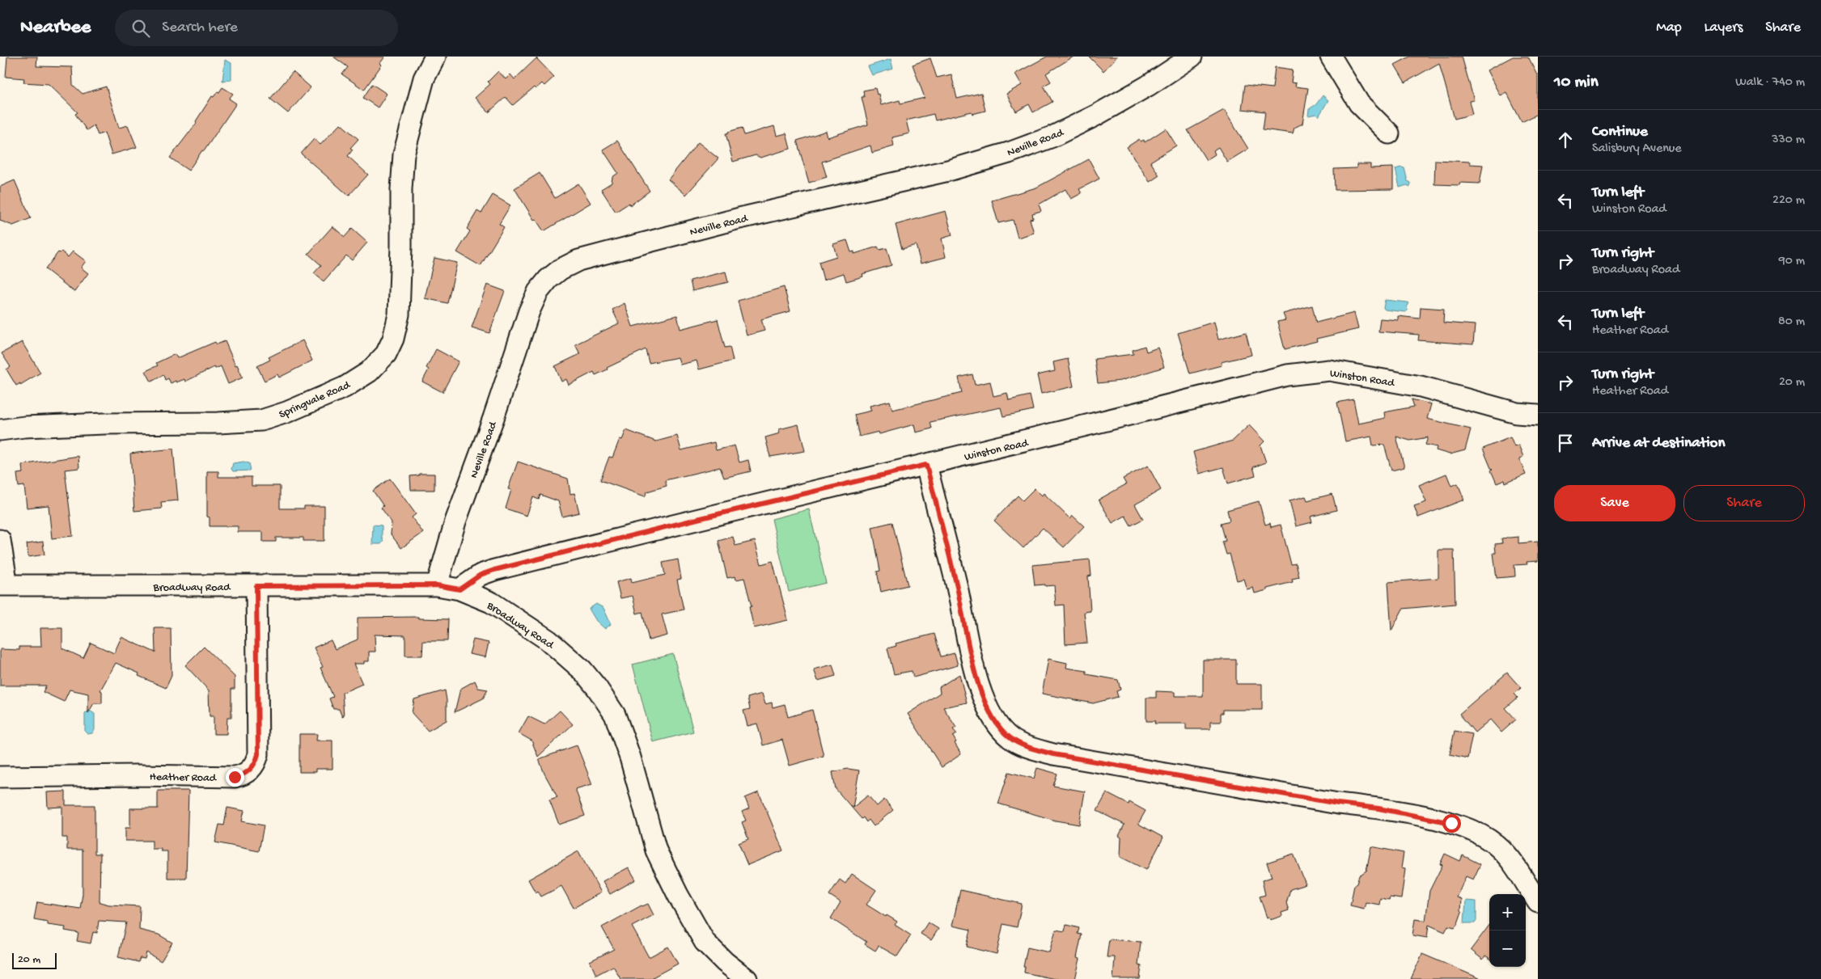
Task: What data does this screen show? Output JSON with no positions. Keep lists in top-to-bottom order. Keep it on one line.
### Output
{"streets":{"street":["Neville Road","Winston Road","Springvale Road","Broadway Road","Heather Road"]},"crossings":[["Neville Road","Broadway Road"],["Winston Road","Broadway Road"],["Broadway Road","Heather Road"]],"scale_bar":"20 m","page":{"header":"Nearbee","search":"Search here","nav":["Map","Layers","Share"],"heading":["10 min","Walk · 740 m"],"list":[["Continue","Salisbury Avenue","330 m"],["Turn left","Winston Road","220 m"],["Turn right","Broadway Road","90 m"],["Turn left","Heather Road","80 m"],["Turn right","Heather Road","20 m"],"Arrive at destination"],"buttons":["Save","Share"],"map_buttons":["+","−"],"scale":"20 m"}}
